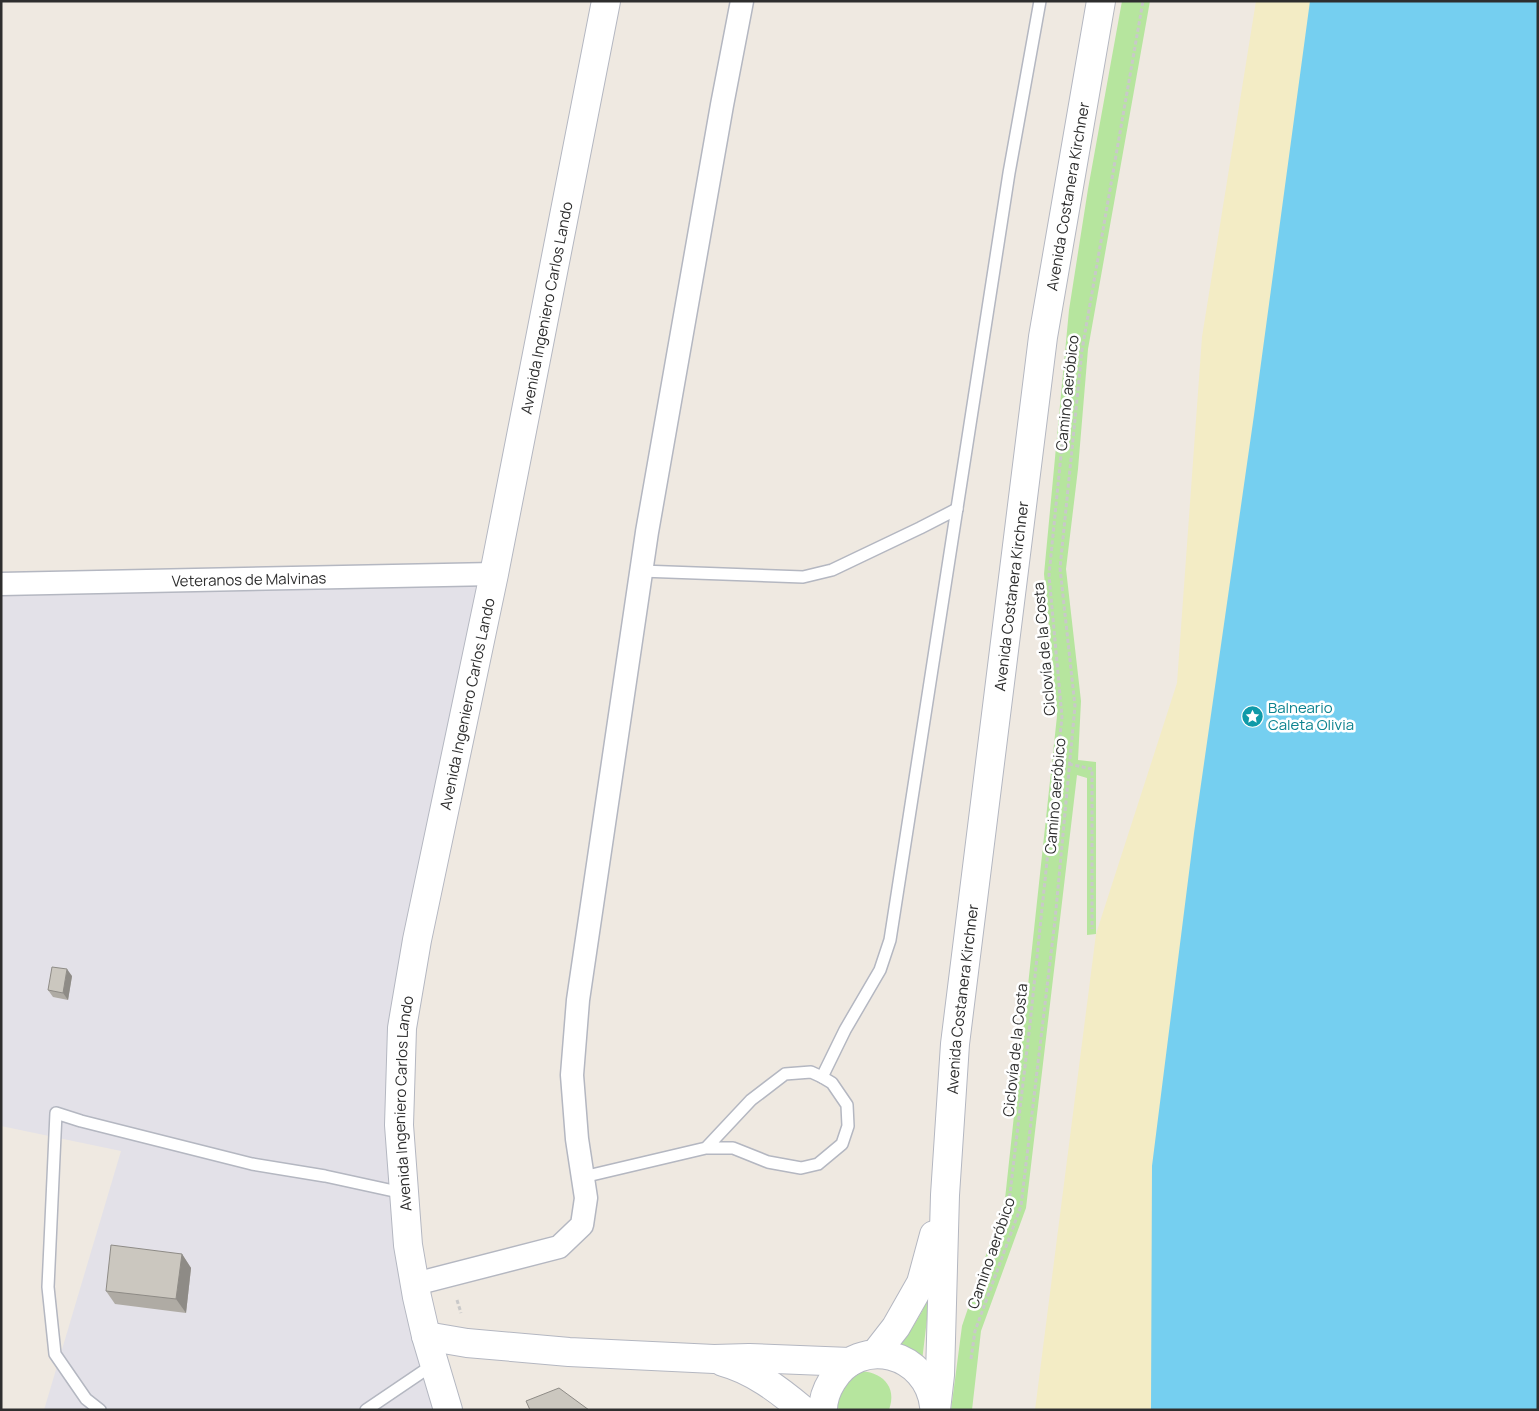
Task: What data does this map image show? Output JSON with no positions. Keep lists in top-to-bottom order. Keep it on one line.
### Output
{"streets":{"street":["Avenida Costanera Kirchner","Avenida Ingeniero Carlos Lando","Veteranos de Malvinas"],"path":["Camino aeróbico","Ciclovía de la Costa"]},"crossings":[["Avenida Ingeniero Carlos Lando","Veteranos de Malvinas"]],"places":{"place":["Balneario Caleta Olivia"]}}
